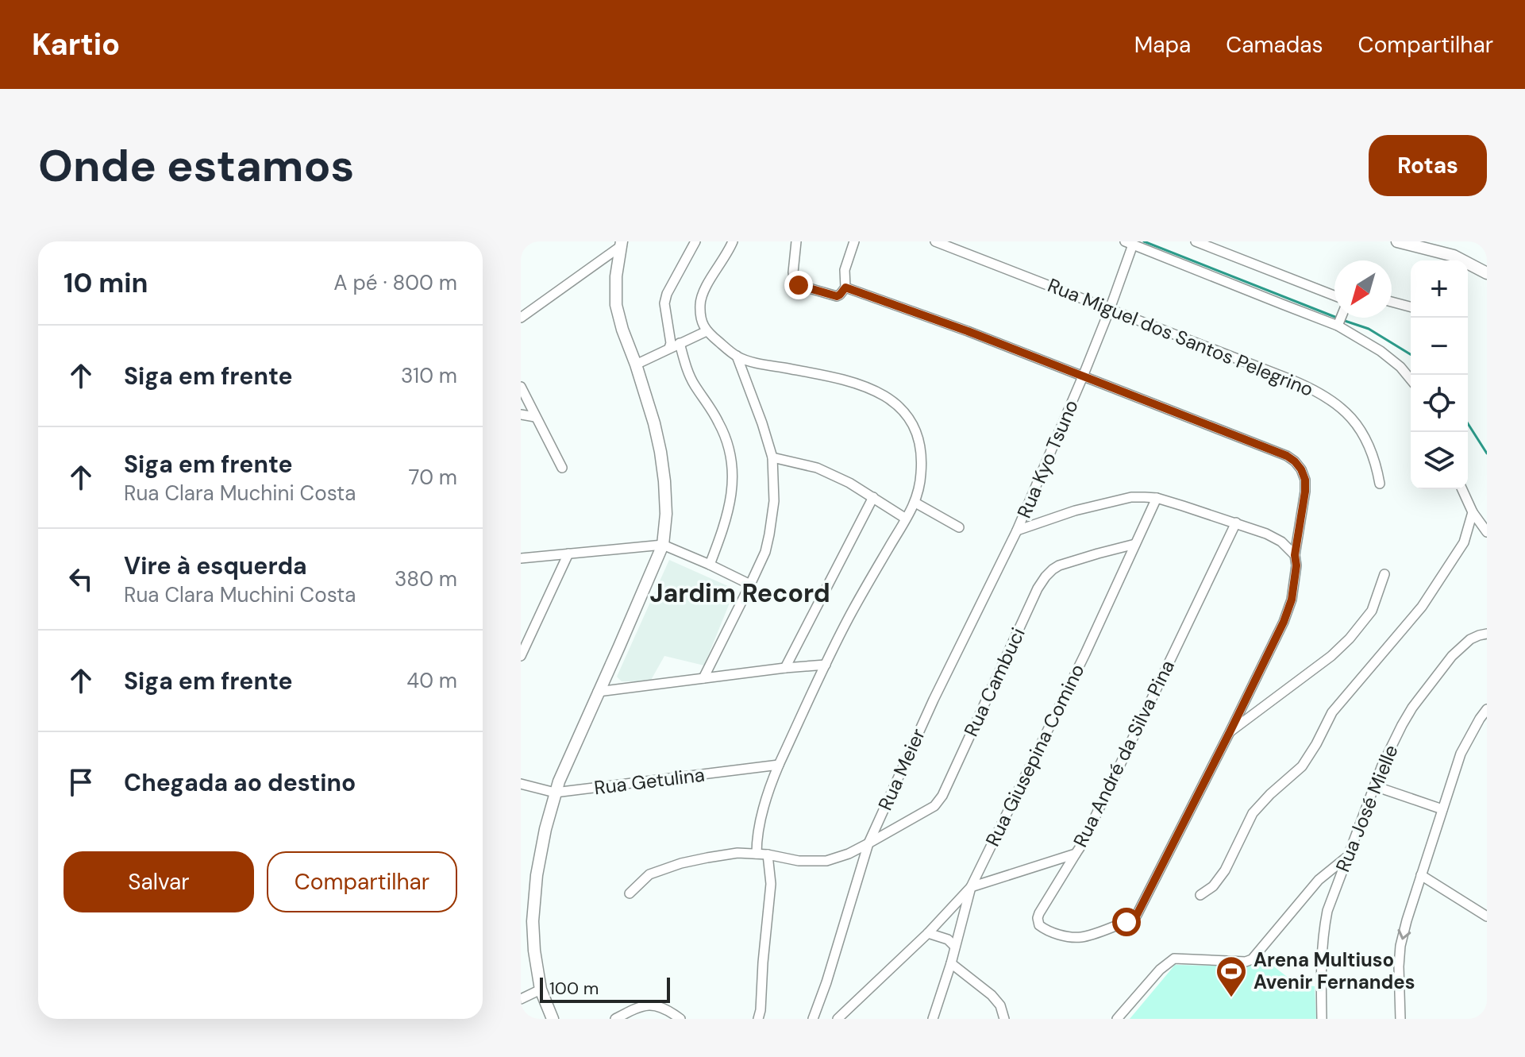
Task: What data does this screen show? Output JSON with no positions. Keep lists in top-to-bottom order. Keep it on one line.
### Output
{"streets":{"street":["Rua Miguel dos Santos Pelegrino","Rua Kyo Tsuno","Rua Cambuci","Rua André da Silva Pina","Rua Giusepina Comino","Rua Meier","Rua Getulina","Rua José Mielle"]},"crossings":[["Rua Miguel dos Santos Pelegrino","Rua Kyo Tsuno"],["Rua Kyo Tsuno","Rua Meier"],["Rua Cambuci","Rua Giusepina Comino"],["Rua Cambuci","Rua Meier"],["Rua André da Silva Pina","Rua Giusepina Comino"]],"districts":["Jardim Record"],"places":{"sports":["Arena Multiuso Avenir Fernandes"]},"scale_bar":"100 m","north":"bottom left","page":{"header":"Kartio","nav":["Mapa","Camadas","Compartilhar"],"buttons":["Rotas",["Salvar","Compartilhar"]],"title":"Onde estamos","heading":["10 min","A pé · 800 m"],"map_buttons":["+","−"],"list":[["Siga em frente","310 m"],["Siga em frente","Rua Clara Muchini Costa","70 m"],["Vire à esquerda","Rua Clara Muchini Costa","380 m"],["Siga em frente","40 m"],"Chegada ao destino"],"scale":"100 m"}}
